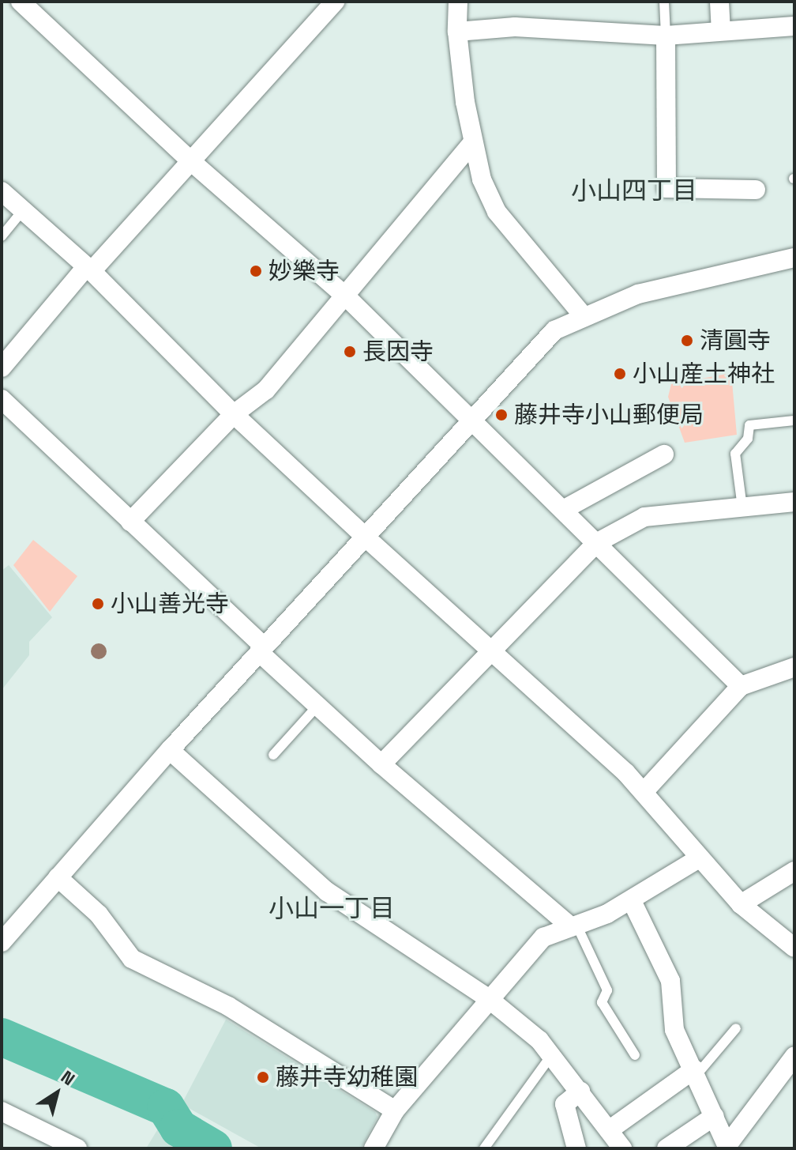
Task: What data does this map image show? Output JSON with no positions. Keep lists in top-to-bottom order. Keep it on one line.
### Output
{"districts":["小山四丁目","小山一丁目"],"places":["妙樂寺","清圓寺","長因寺","小山産土神社","藤井寺小山郵便局","小山善光寺","藤井寺幼稚園"],"north":"top right"}
